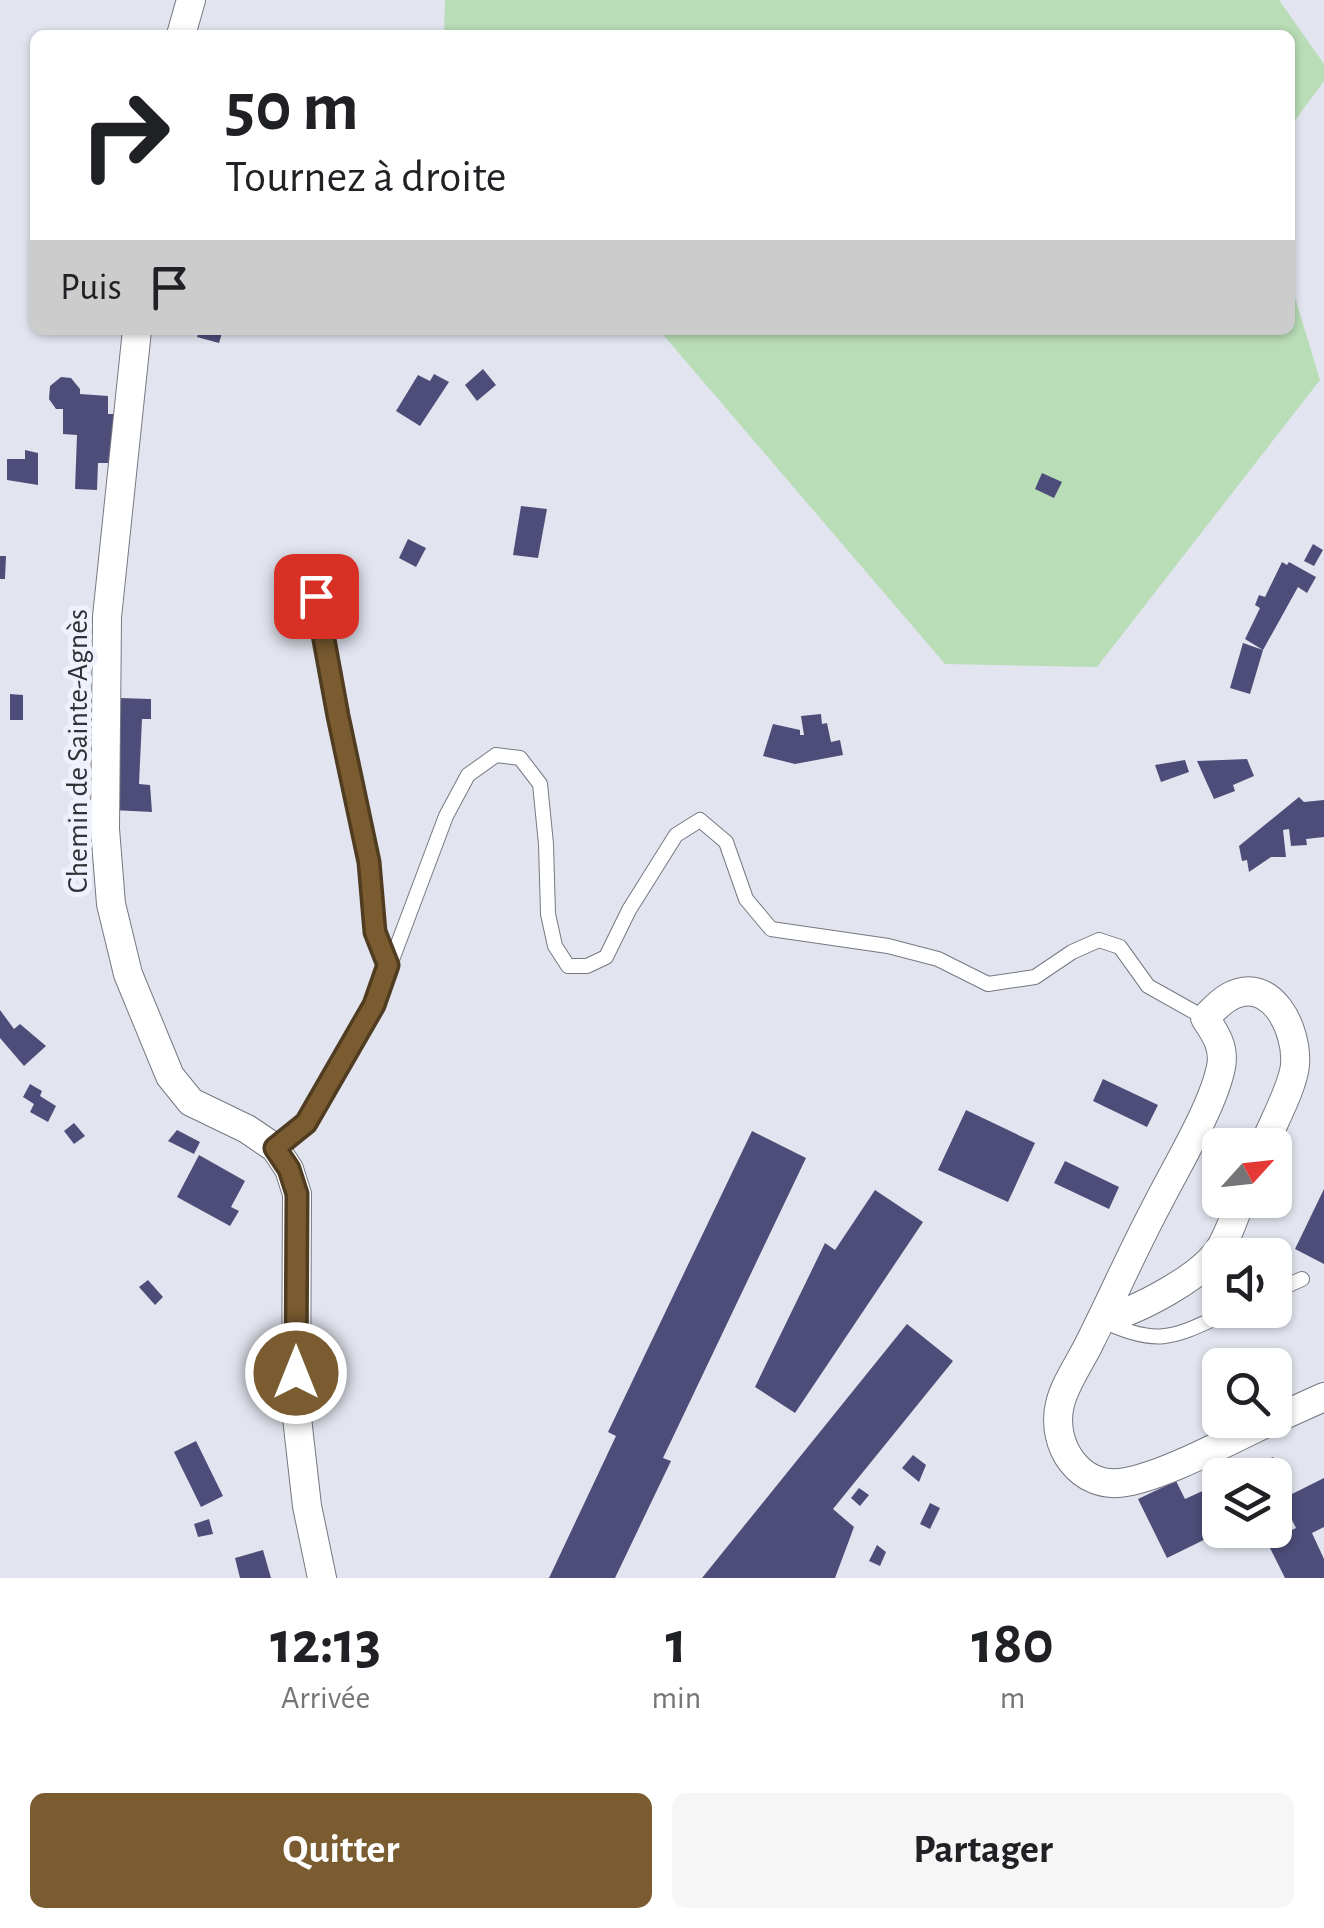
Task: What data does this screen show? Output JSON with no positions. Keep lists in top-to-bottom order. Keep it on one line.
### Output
{"streets":{"street":["Chemin de Sainte-Agnès"]},"north":"top right","page":{"turn":["50 m","Tournez à droite"],"then":"Puis","eta":["12:13","Arrivée","1","min","180","m"],"buttons":["Quitter","Partager"]}}
